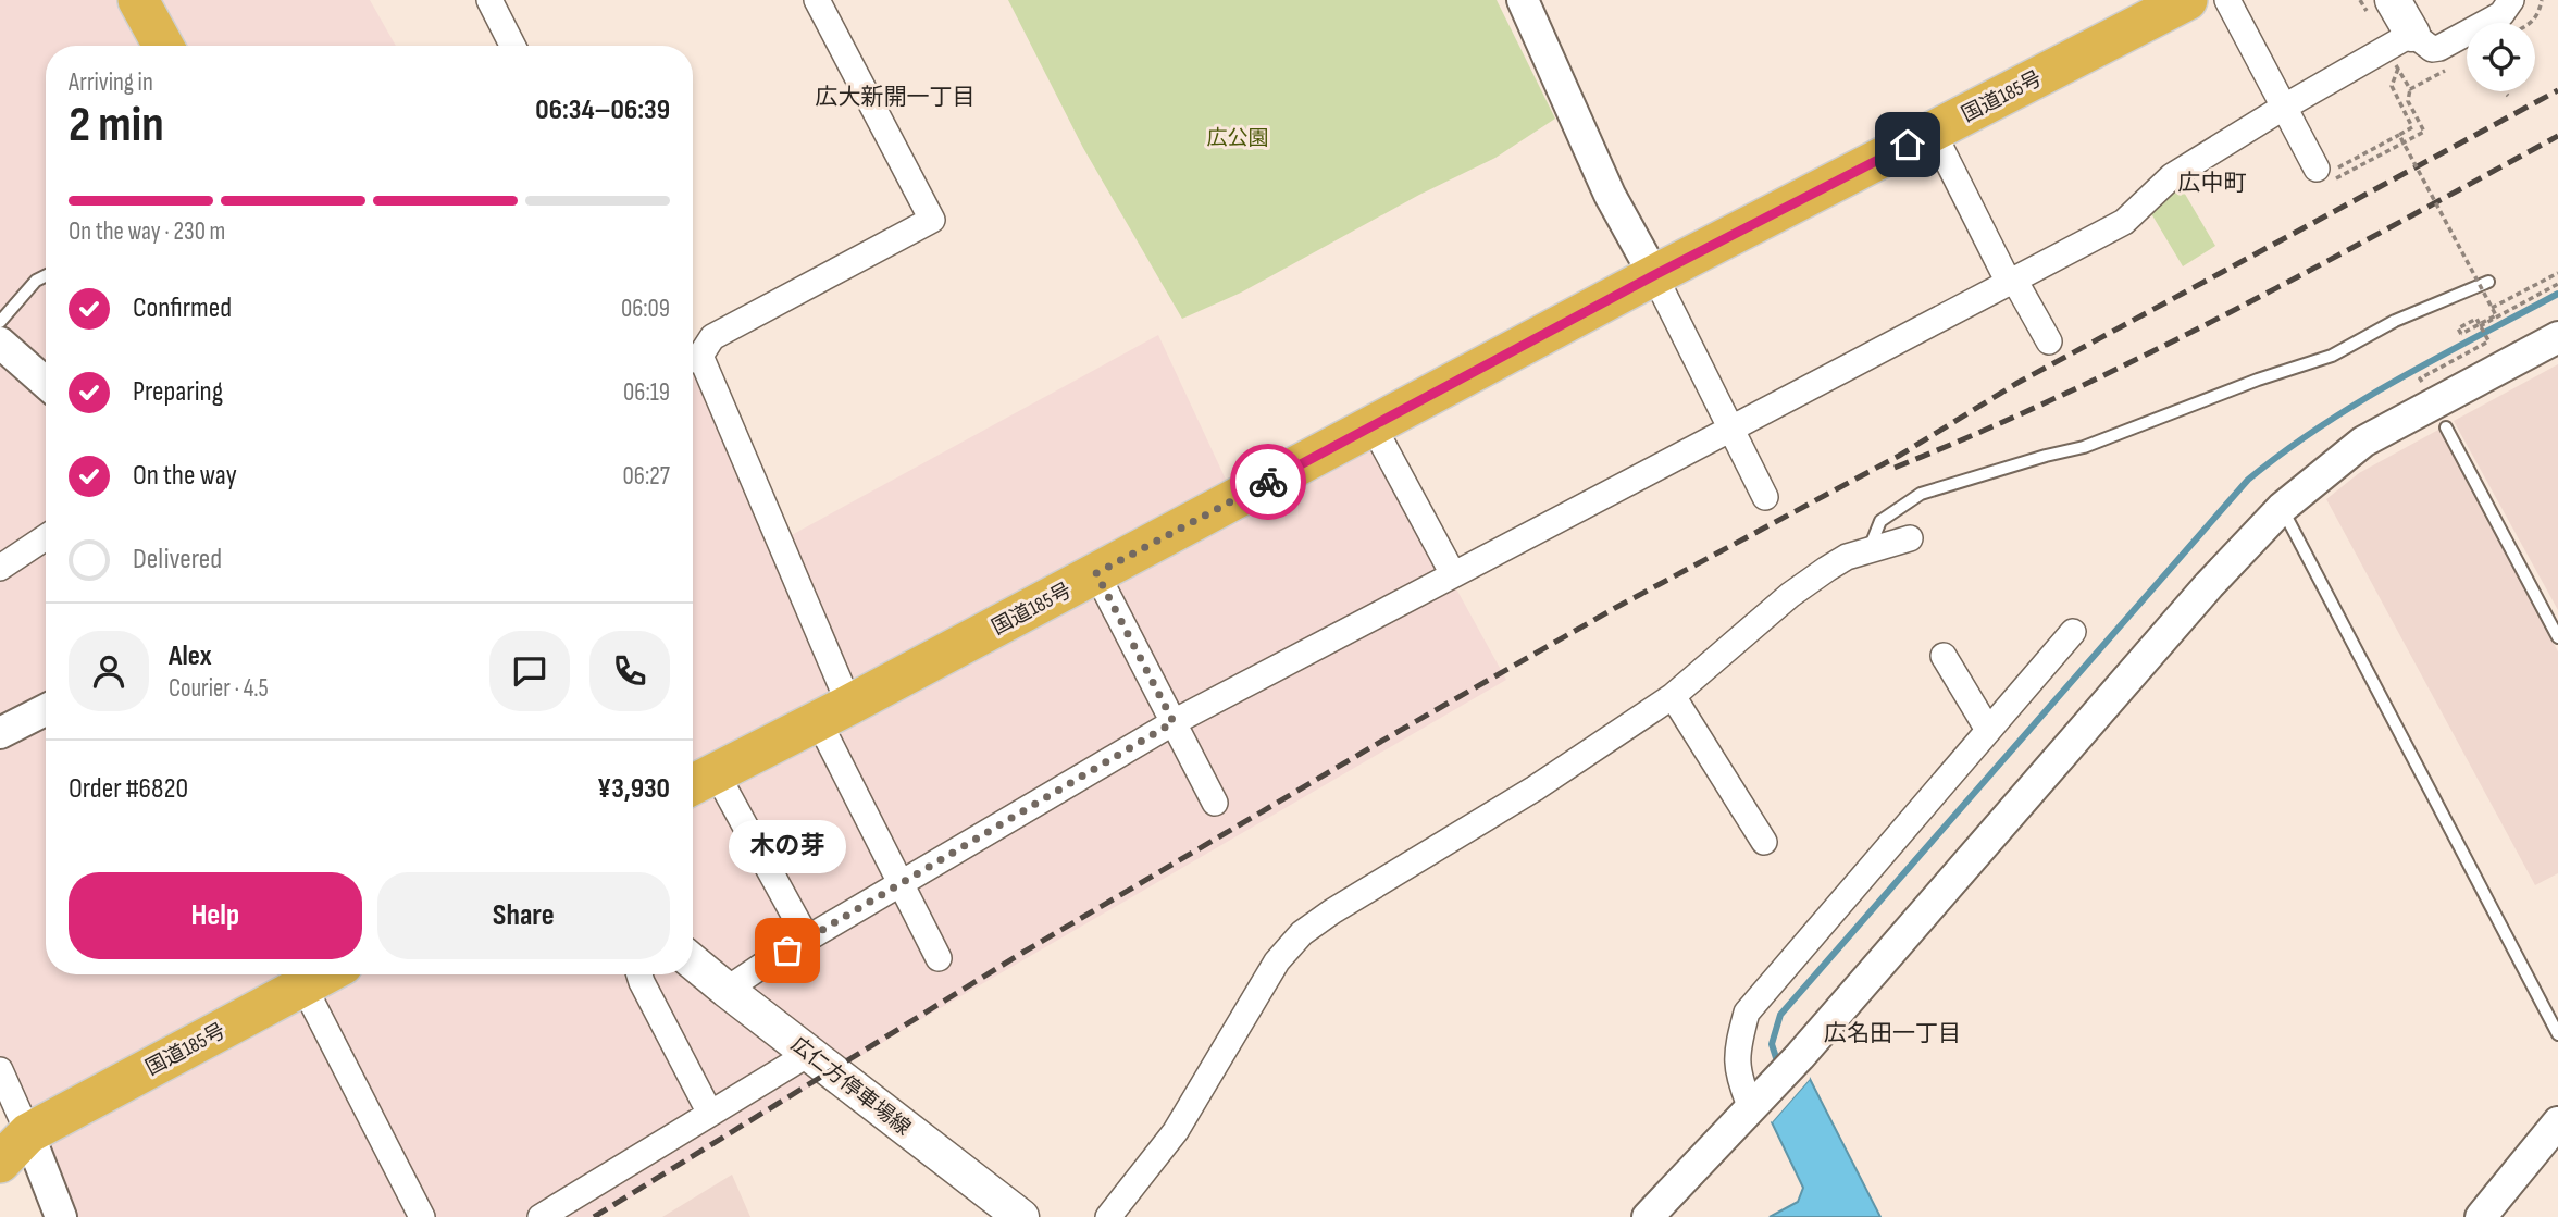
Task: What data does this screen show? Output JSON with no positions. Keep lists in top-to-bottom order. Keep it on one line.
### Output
{"streets":{"highway":["国道185号"],"main road":["広仁方停車場線"]},"districts":["広大新開一丁目","広中町","広名田一丁目"],"parks":["広公園"],"places":["木の芽"],"page":{"heading":["2 min","Arriving in","06:34–06:39"],"panel":["Alex","Courier · 4.5","Order #6820","¥3,930"],"bar":"On the way · 230 m","list":[["Confirmed","06:09"],["Preparing","06:19"],["On the way","06:27"],"Delivered"],"bubble":"木の芽","buttons":["Help","Share"]}}
